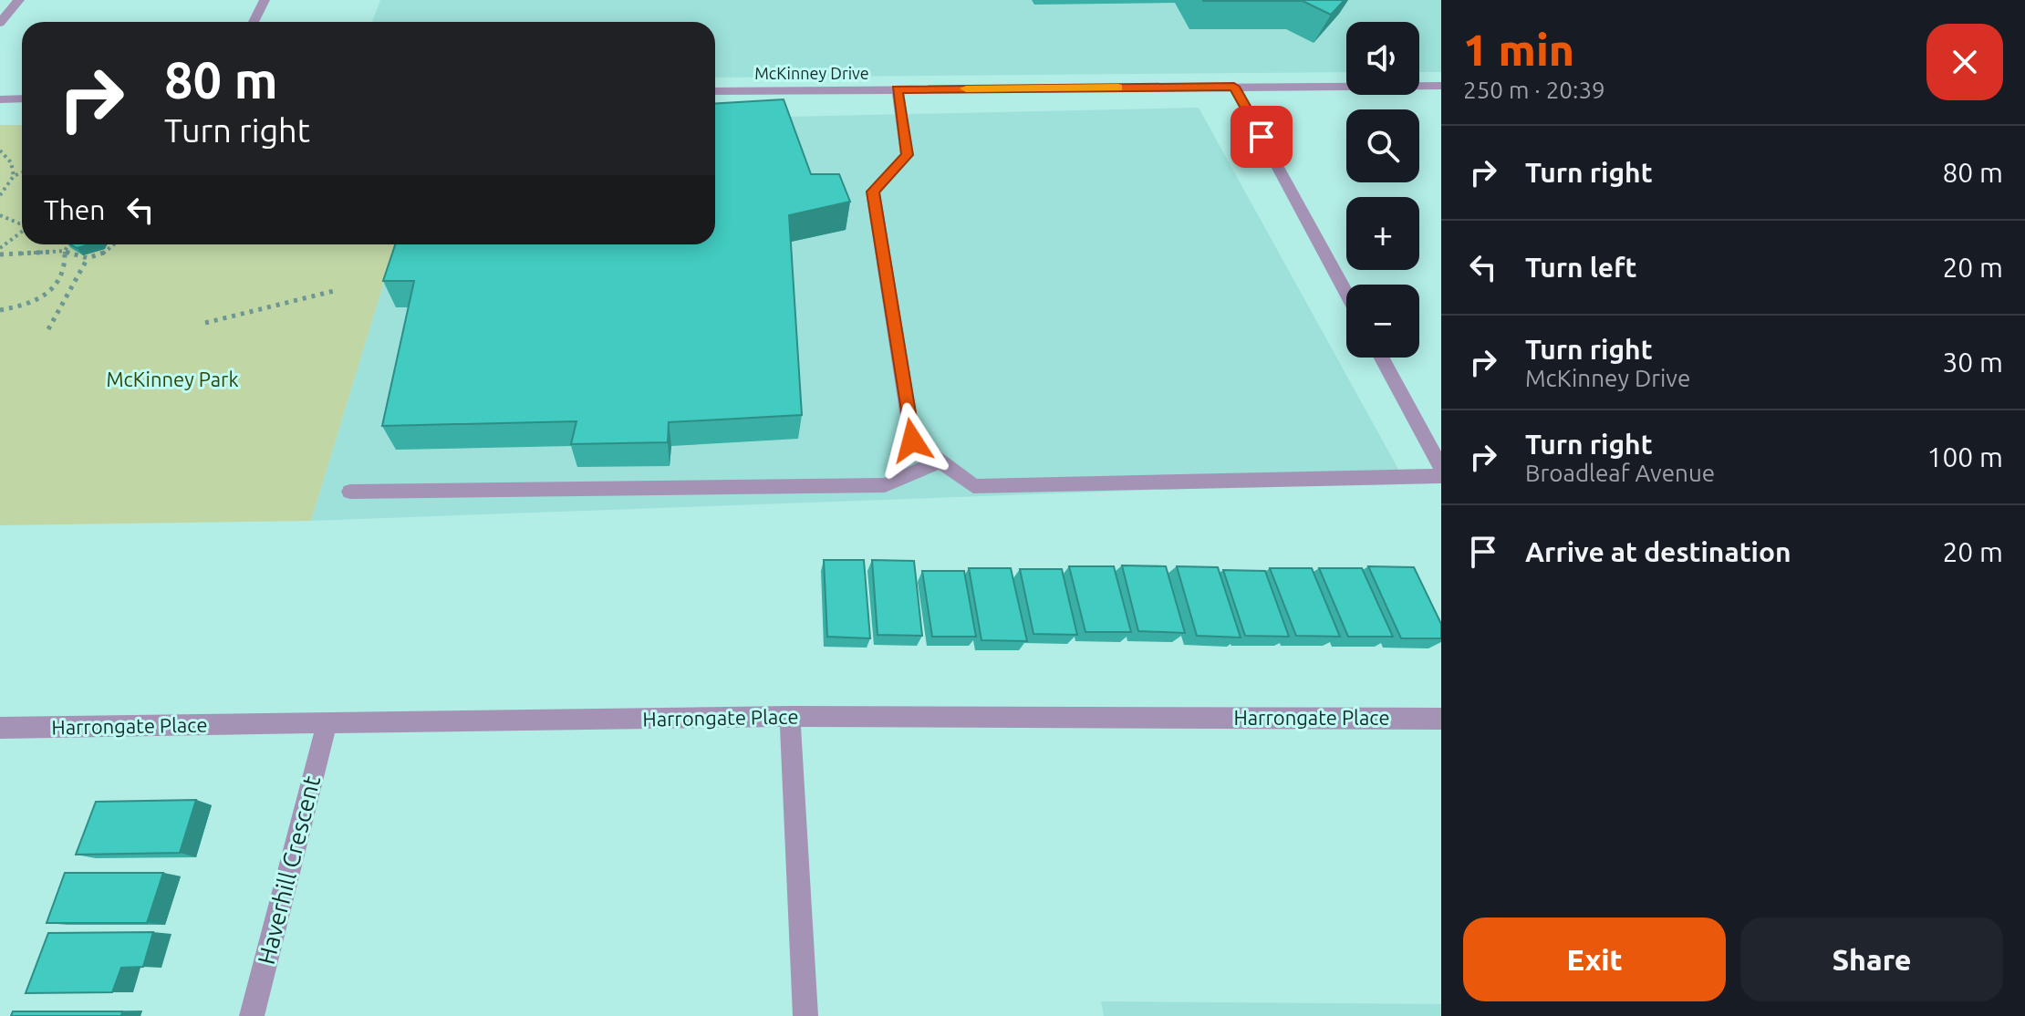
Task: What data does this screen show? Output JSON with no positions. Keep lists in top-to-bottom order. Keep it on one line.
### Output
{"streets":{"street":["McKinney Drive","Harrongate Place","Haverhill Crescent"]},"crossings":[["Harrongate Place","Haverhill Crescent"]],"parks":["McKinney Park"],"page":{"heading":["1 min","250 m · 20:39"],"map_buttons":["+","−"],"turn":["80 m","Turn right"],"list":[{"name":"Turn right","value":"80 m"},{"name":"Turn left","value":"20 m"},{"name":"Turn right","note":"McKinney Drive","value":"30 m"},{"name":"Turn right","note":"Broadleaf Avenue","value":"100 m"},{"name":"Arrive at destination","value":"20 m"}],"then":"Then","buttons":["Exit","Share"]}}
